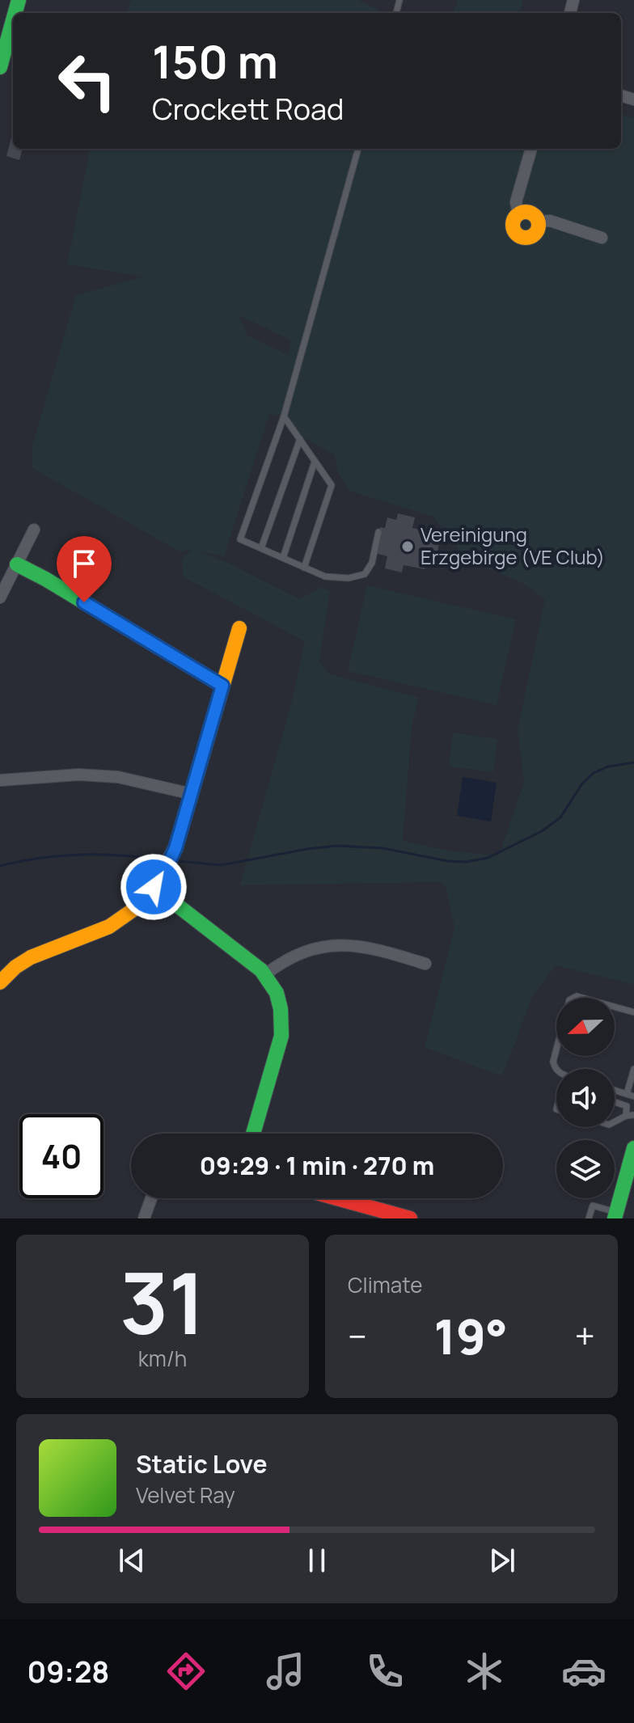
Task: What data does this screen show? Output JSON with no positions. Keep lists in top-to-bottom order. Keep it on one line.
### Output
{"places":["Vereinigung Erzgebirge (VE Club)"],"north":"left","page":{"turn":["150 m","Crockett Road"],"limit":"40","trip":"09:29 · 1 min · 270 m","tile":[["31","km/h"],"Climate"],"heat":["−","19°","+"],"song":["Static Love","Velvet Ray"],"tabs":"09:28"}}
